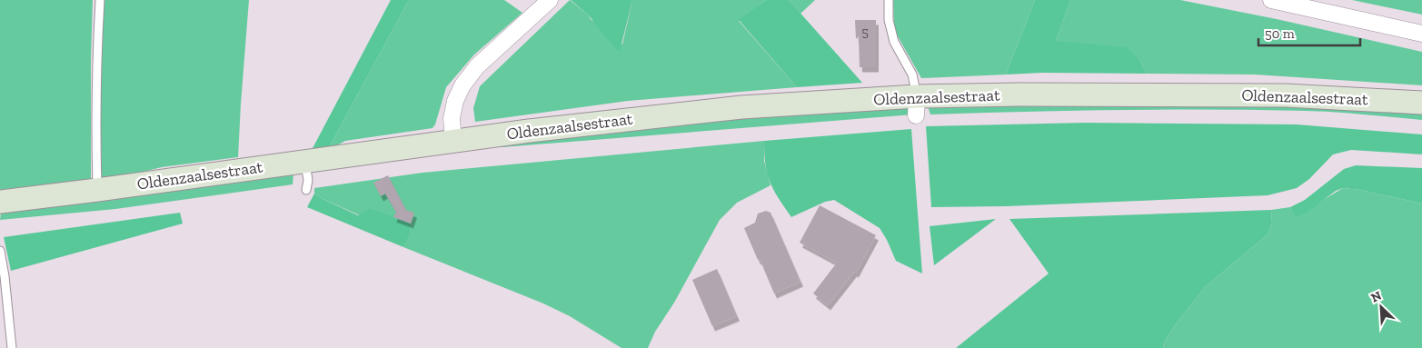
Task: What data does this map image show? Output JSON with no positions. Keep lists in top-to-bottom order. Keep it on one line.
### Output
{"streets":{"main road":["Oldenzaalsestraat"]},"house_numbers":["5"],"scale_bar":"50 m","north":"top left"}
